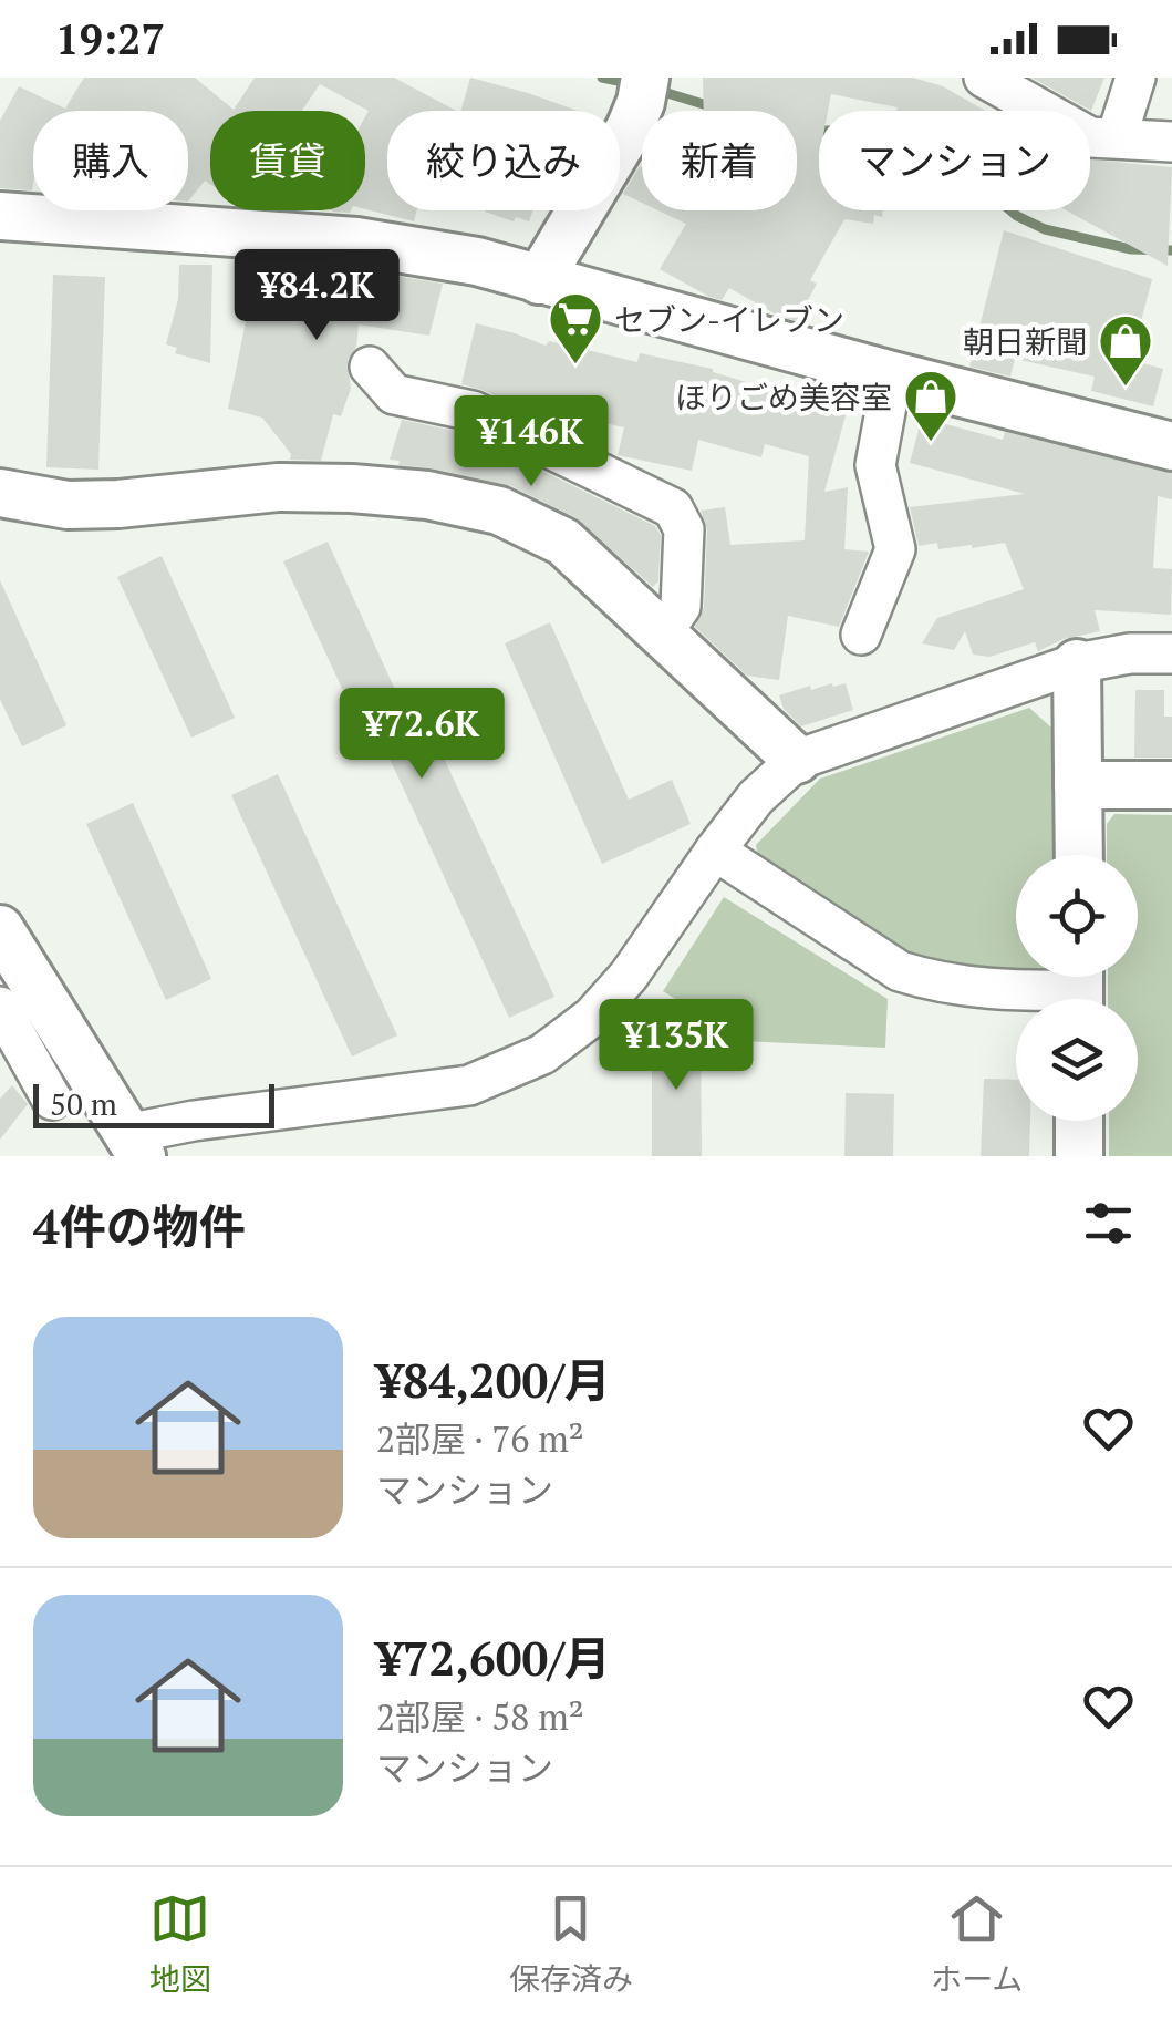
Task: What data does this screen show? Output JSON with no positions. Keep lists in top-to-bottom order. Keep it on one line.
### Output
{"places":{"supermarket":["セブン-イレブン"],"shop":["朝日新聞","ほりごめ美容室"]},"scale_bar":"50 m","page":{"status":"19:27","chip":["購入","賃貸","絞り込み","新着","マンション"],"price":["¥84.2K","¥146K","¥72.6K","¥135K"],"scale":"50 m","heading":"4件の物件","list":[{"name":"¥84,200/月","note":"2部屋 · 76 m² · マンション"},{"name":"¥72,600/月","note":"2部屋 · 58 m² · マンション"}],"tabs":["地図","保存済み","ホーム"]}}
